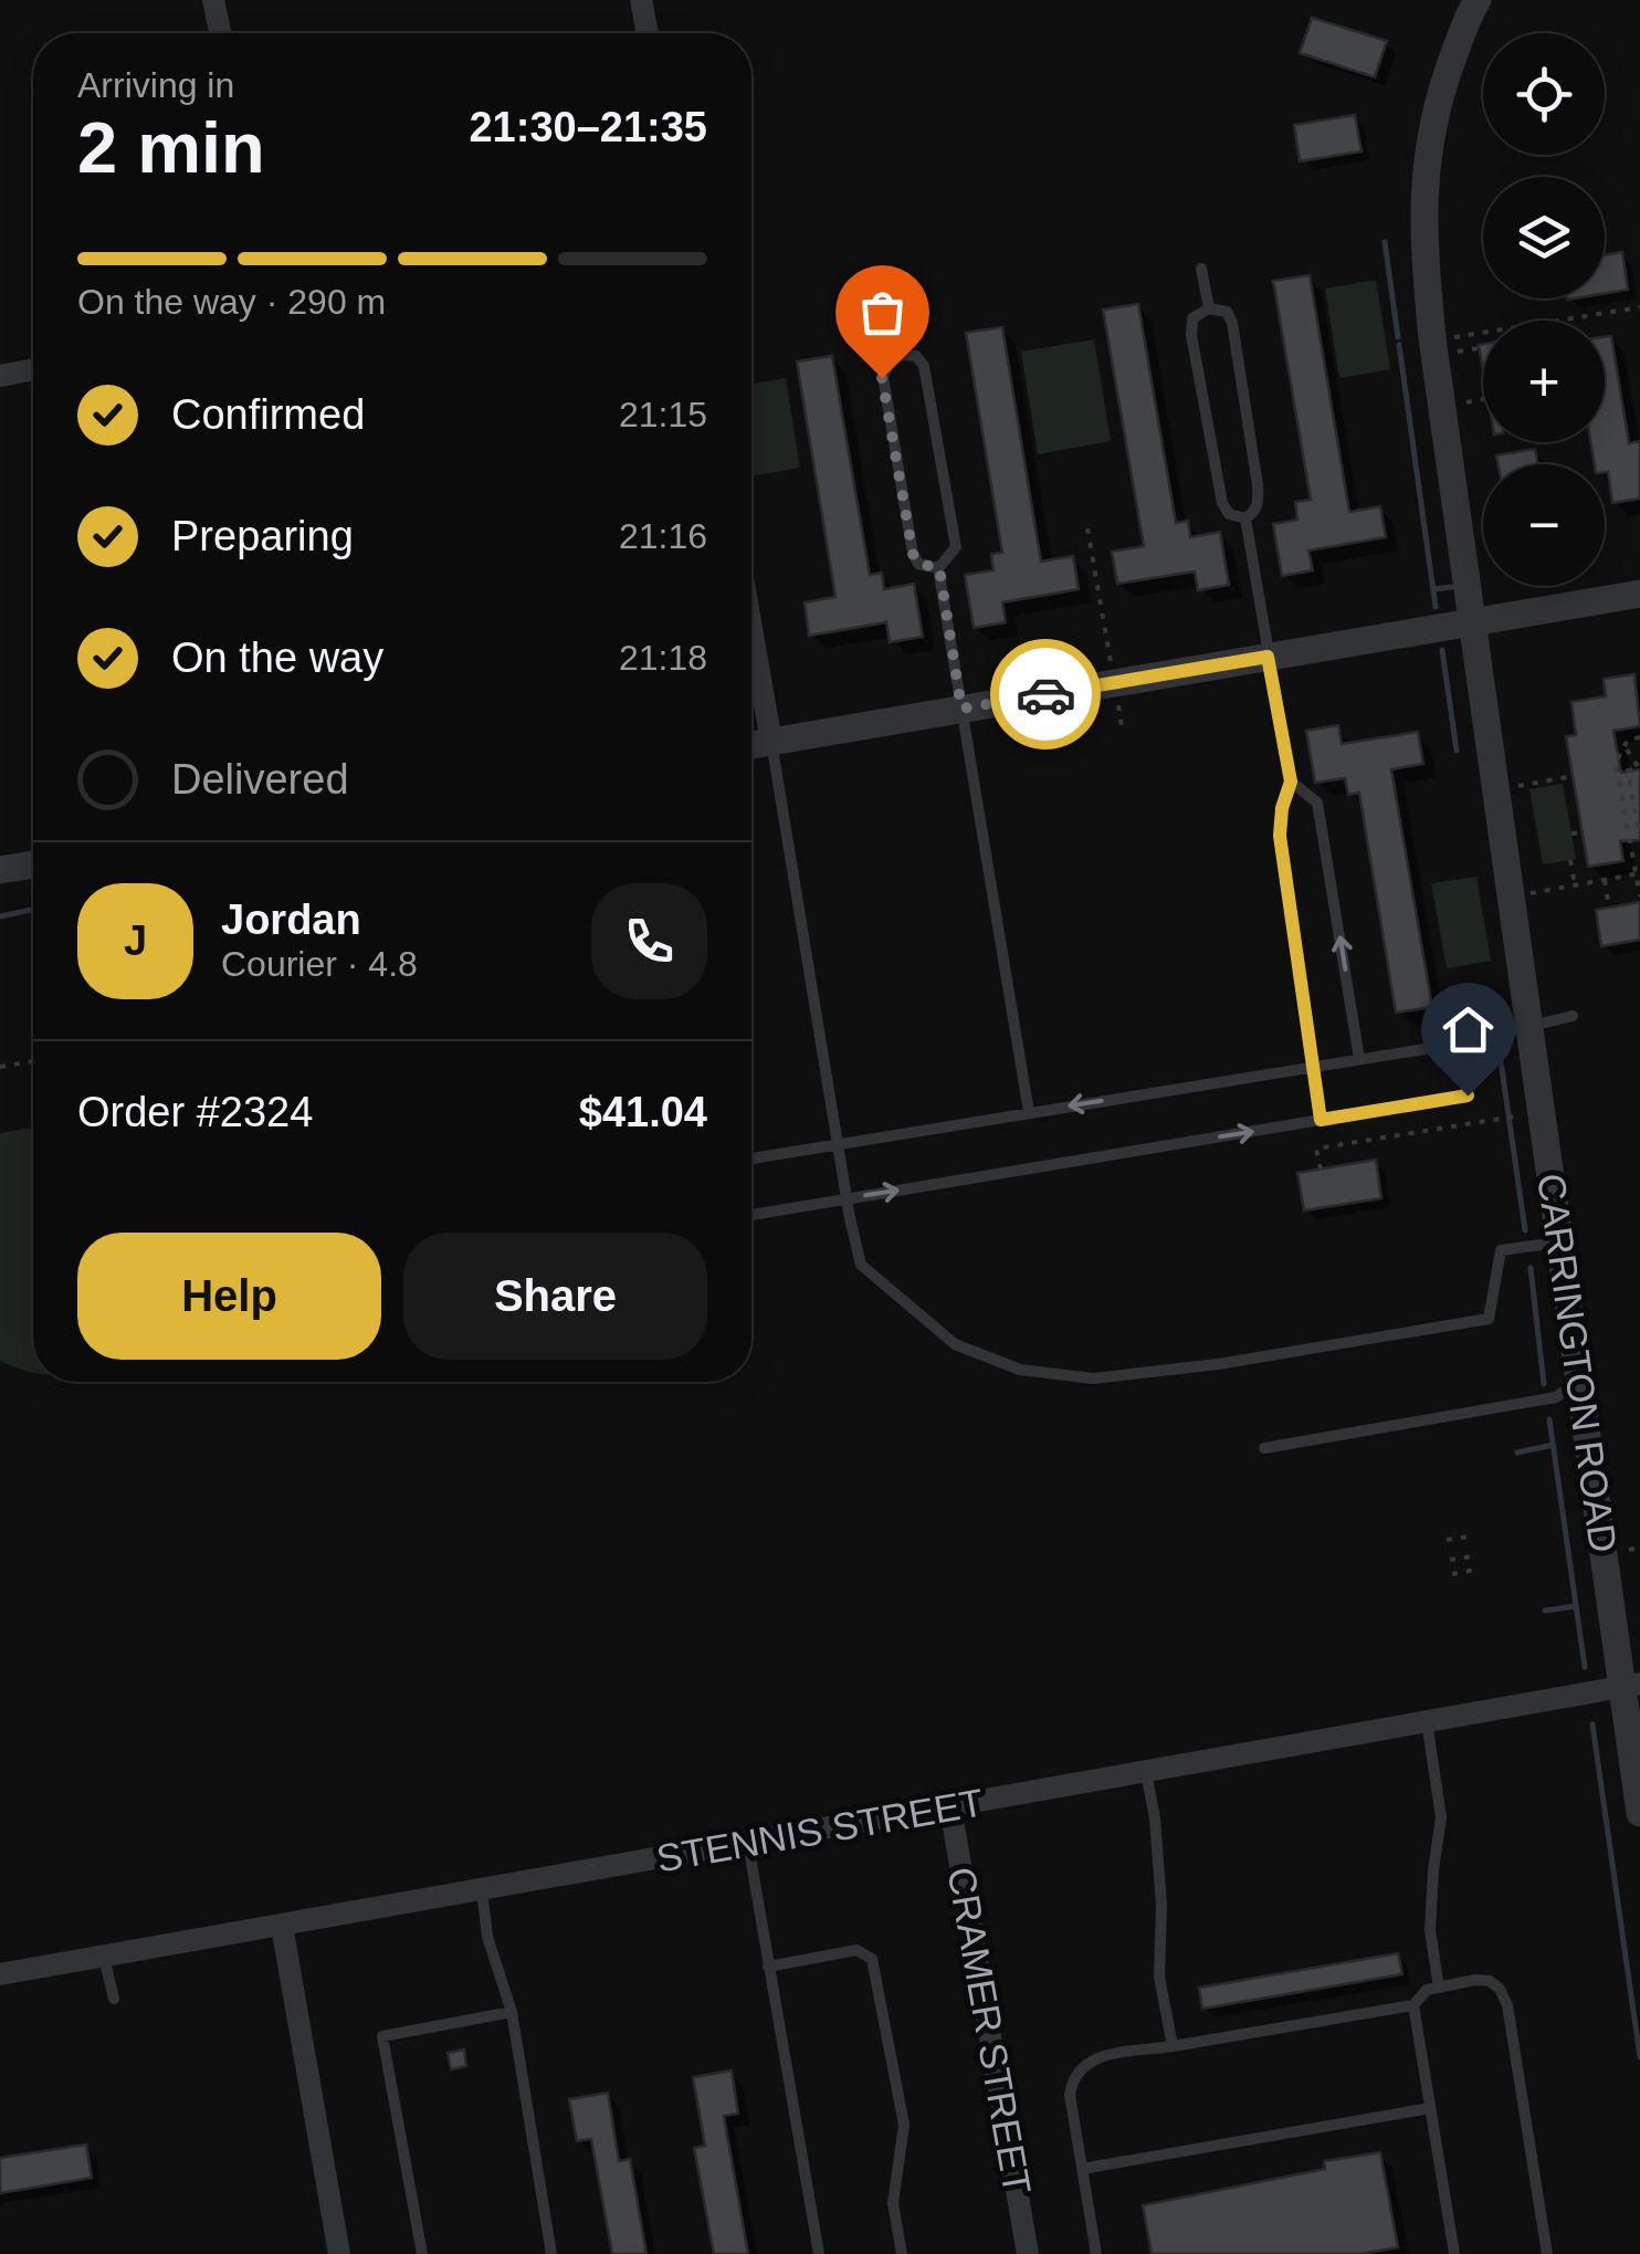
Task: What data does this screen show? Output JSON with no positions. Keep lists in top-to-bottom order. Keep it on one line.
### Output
{"streets":{"street":["CARRINGTON ROAD","STENNIS STREET","CRAMER STREET"]},"crossings":[["CARRINGTON ROAD","STENNIS STREET"],["STENNIS STREET","CRAMER STREET"]],"page":{"map_buttons":["+","−"],"heading":["2 min","Arriving in","21:30–21:35"],"panel":["Jordan","Courier · 4.8","Order #2324","$41.04"],"bar":"On the way · 290 m","list":[["Confirmed","21:15"],["Preparing","21:16"],["On the way","21:18"],"Delivered"],"round":"J","buttons":["Help","Share"]}}
